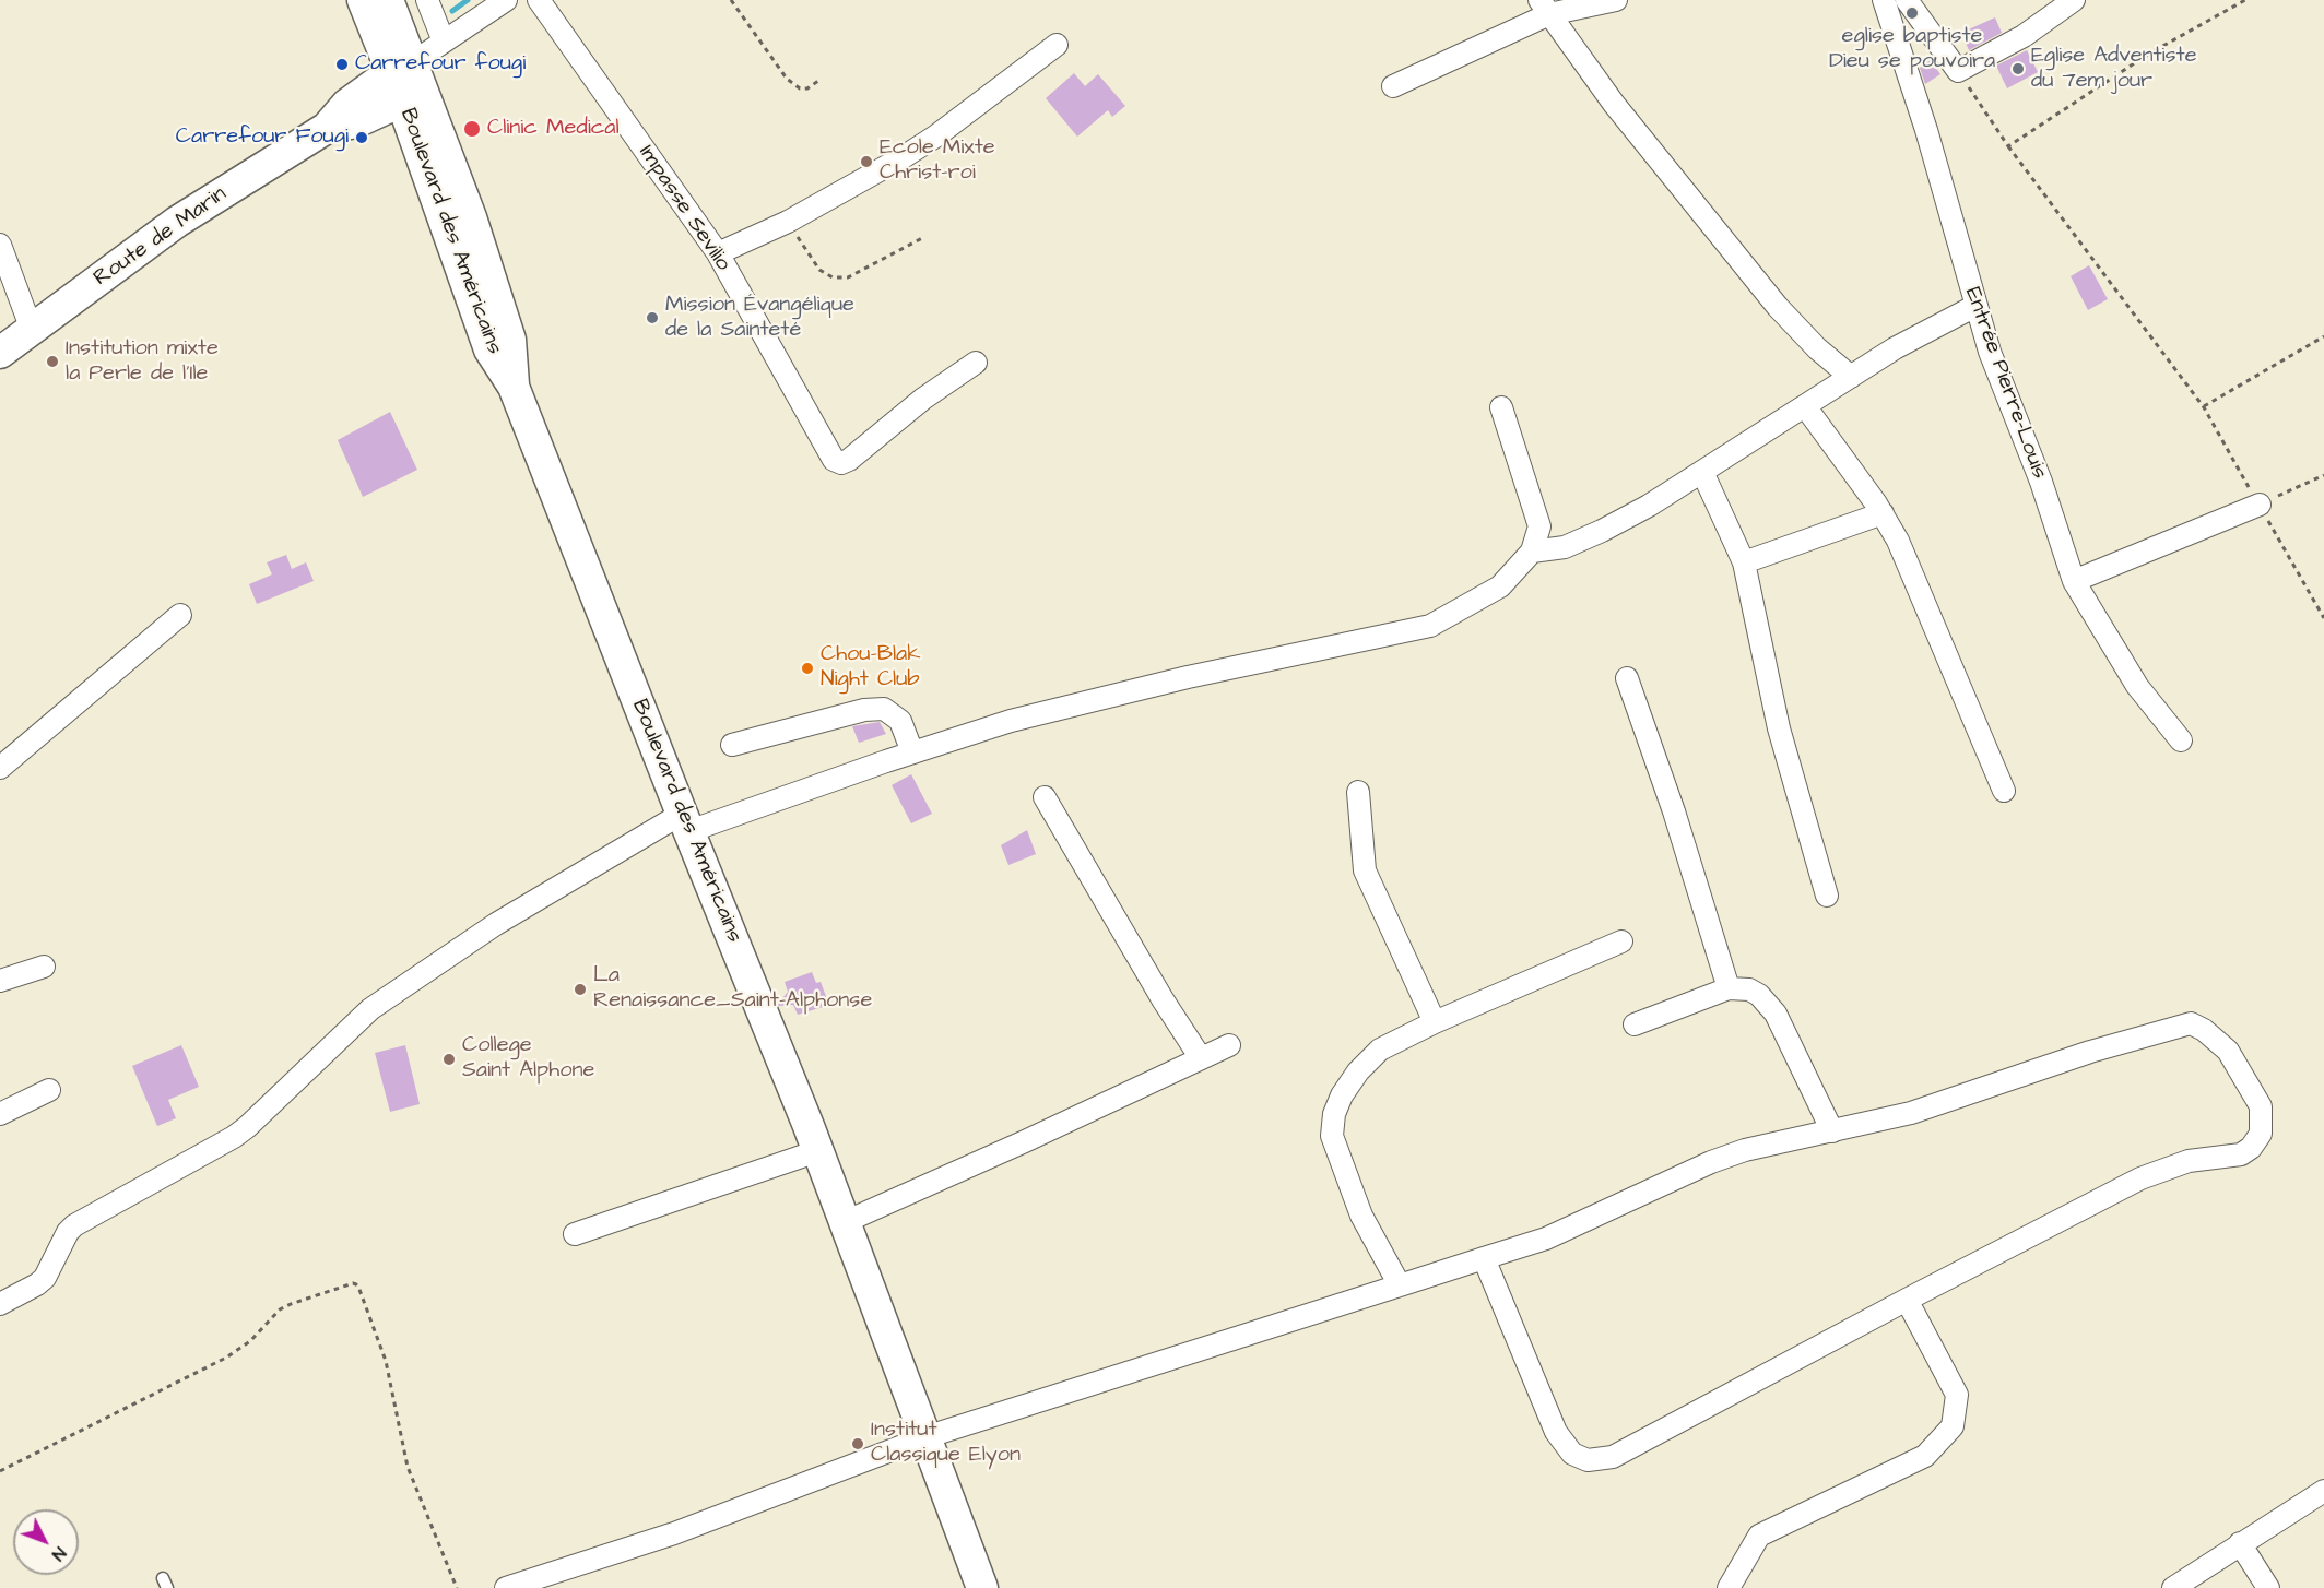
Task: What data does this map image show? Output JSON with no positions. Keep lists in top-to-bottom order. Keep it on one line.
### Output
{"streets":{"main road":["Boulevard des Américains","Route de Marin"],"street":["Impasse Sevilio","Entrée Pierre-Louis"]},"crossings":[["Boulevard des Américains","Route de Marin"]],"places":["eglise baptiste Dieu se pouvoira","Carrefour fougi","Eglise Adventiste du 7em jour","Clinic Medical","Carrefour Fougi","Ecole Mixte Christ-roi","Mission Évangélique de la Sainteté","Institution mixte la Perle de l'Ile","Chou-Blak Night Club","La Renaissance_Saint-Alphonse","College Saint Alphone","Institut Classique Elyon"],"north":"bottom right"}
